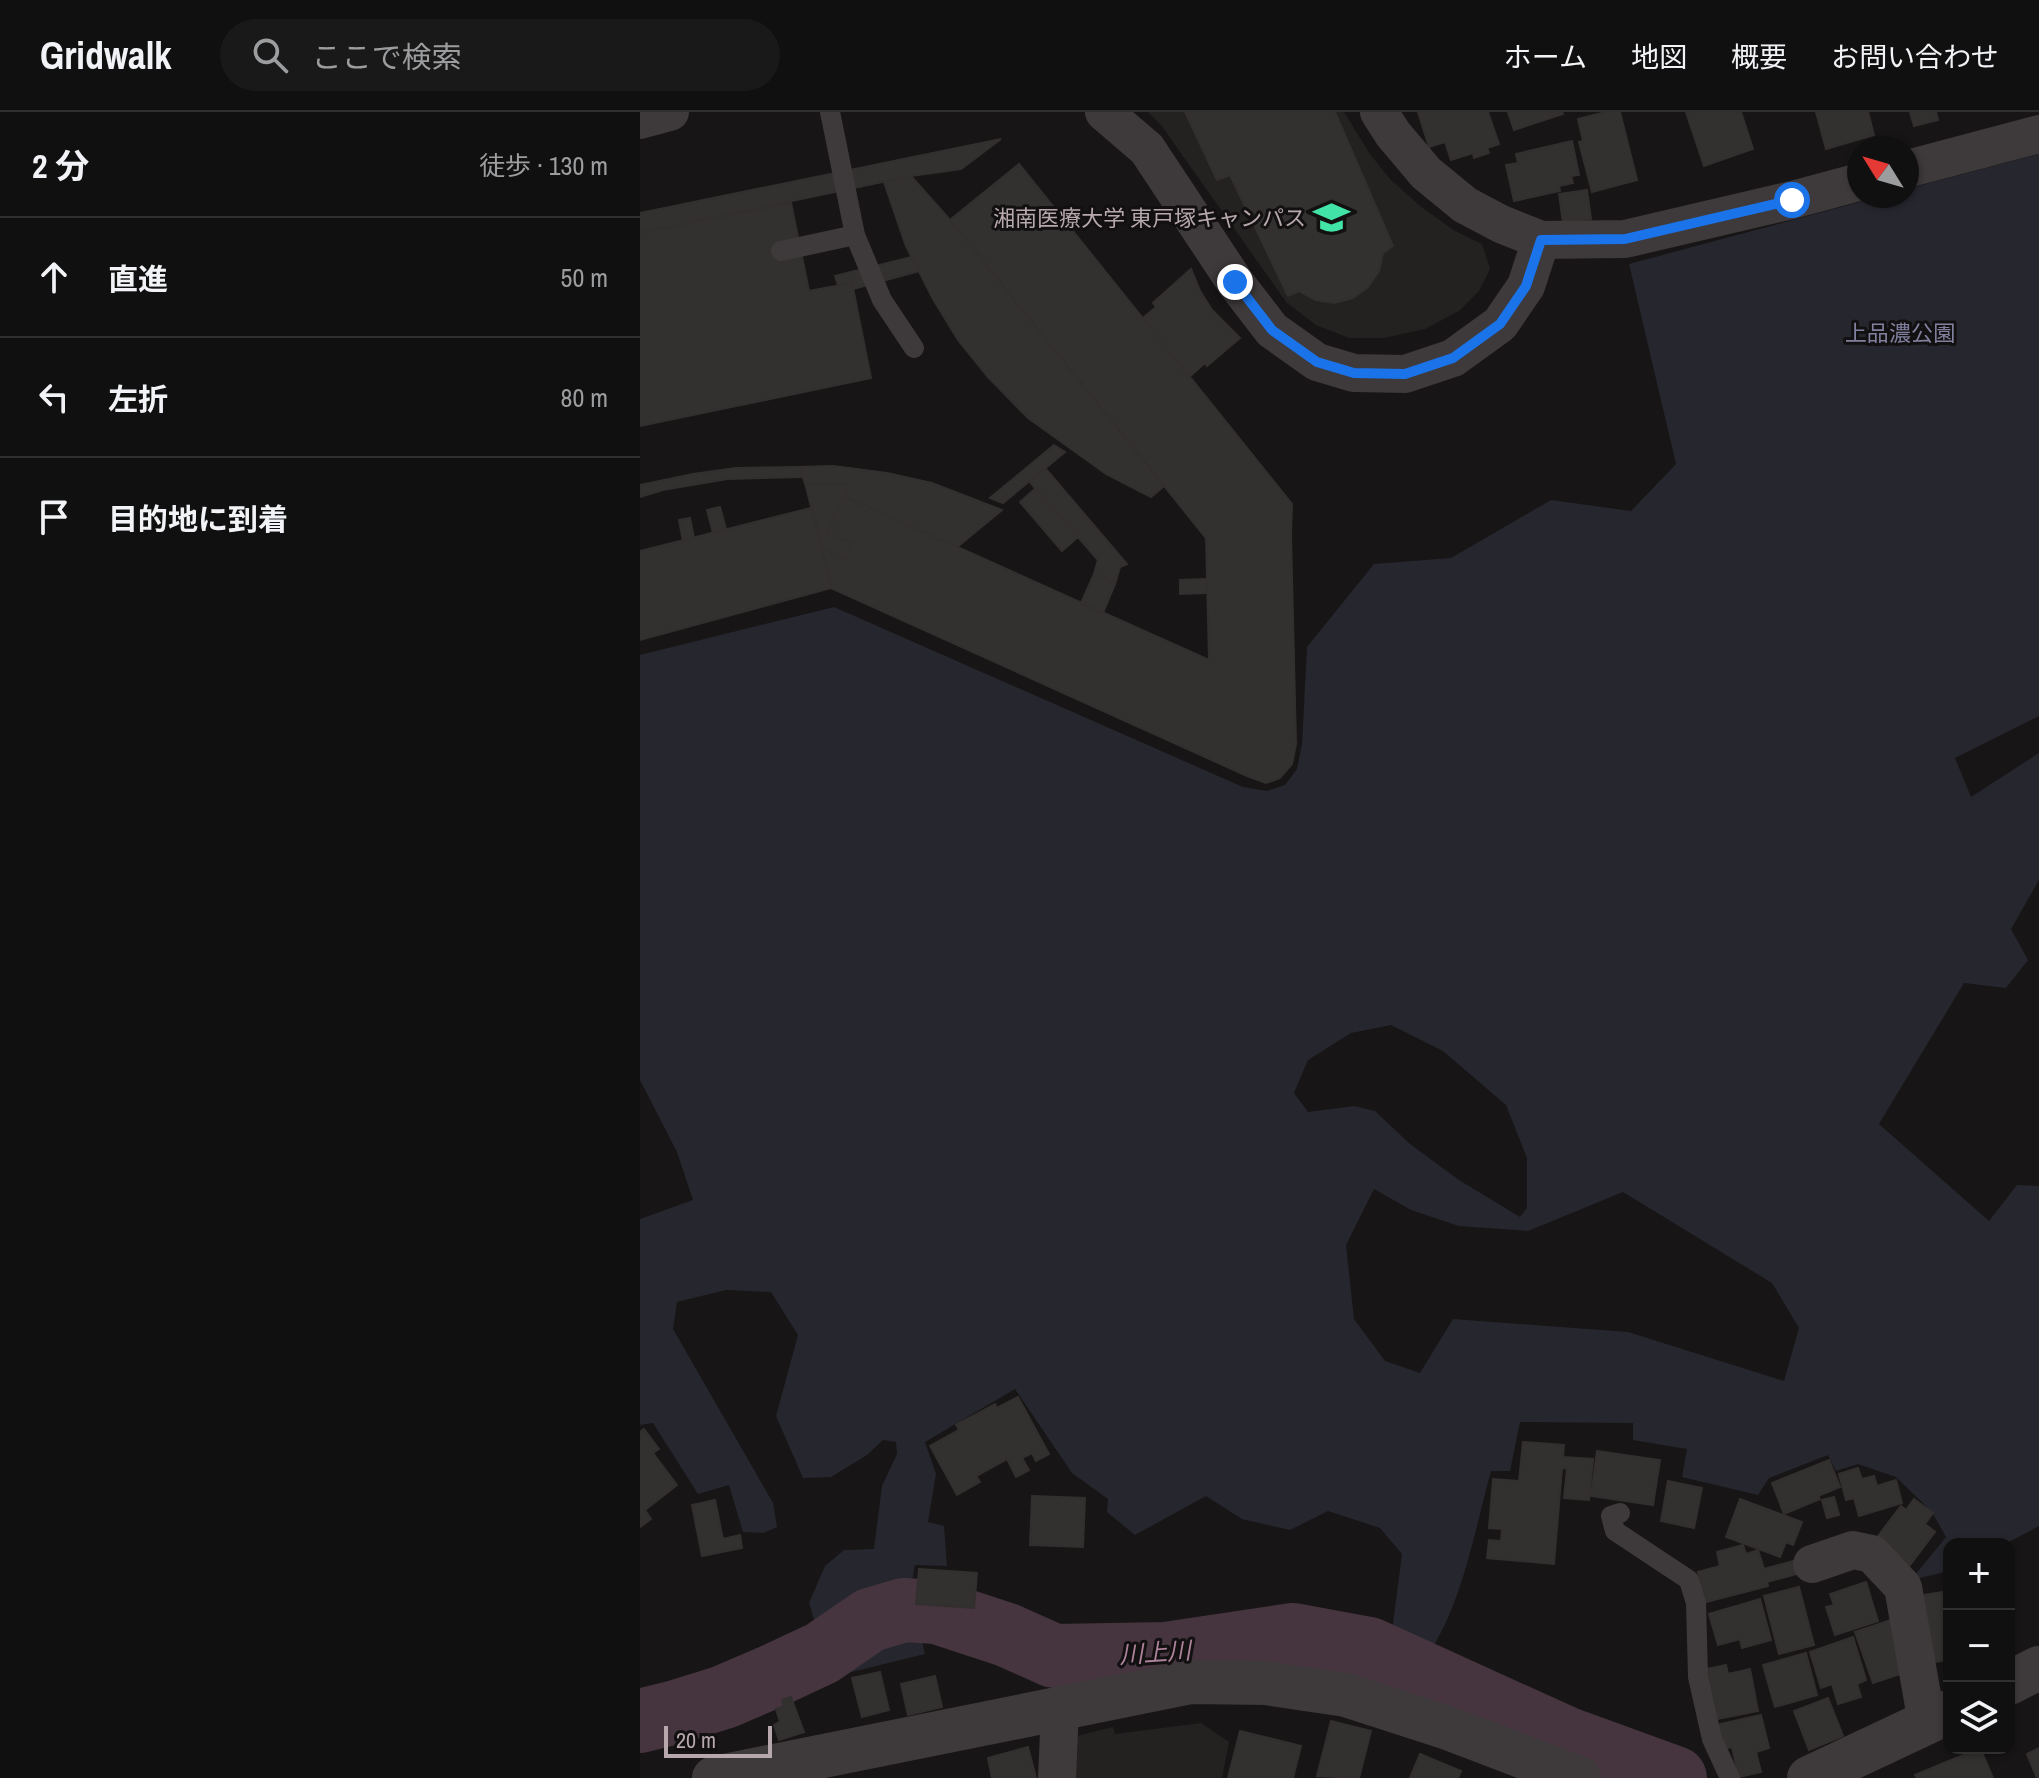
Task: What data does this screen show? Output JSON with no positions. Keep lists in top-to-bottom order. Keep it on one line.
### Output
{"water":["川上川"],"parks":["上品濃公園"],"places":{"school or university":["湘南医療大学 東戸塚キャンパス"]},"scale_bar":"20 m","north":"top left","page":{"header":"Gridwalk","search":"ここで検索","nav":["ホーム","地図","概要","お問い合わせ"],"heading":["2 分","徒歩 · 130 m"],"list":[["直進","50 m"],["左折","80 m"],"目的地に到着"],"map_buttons":["+","−"],"scale":"20 m"}}
